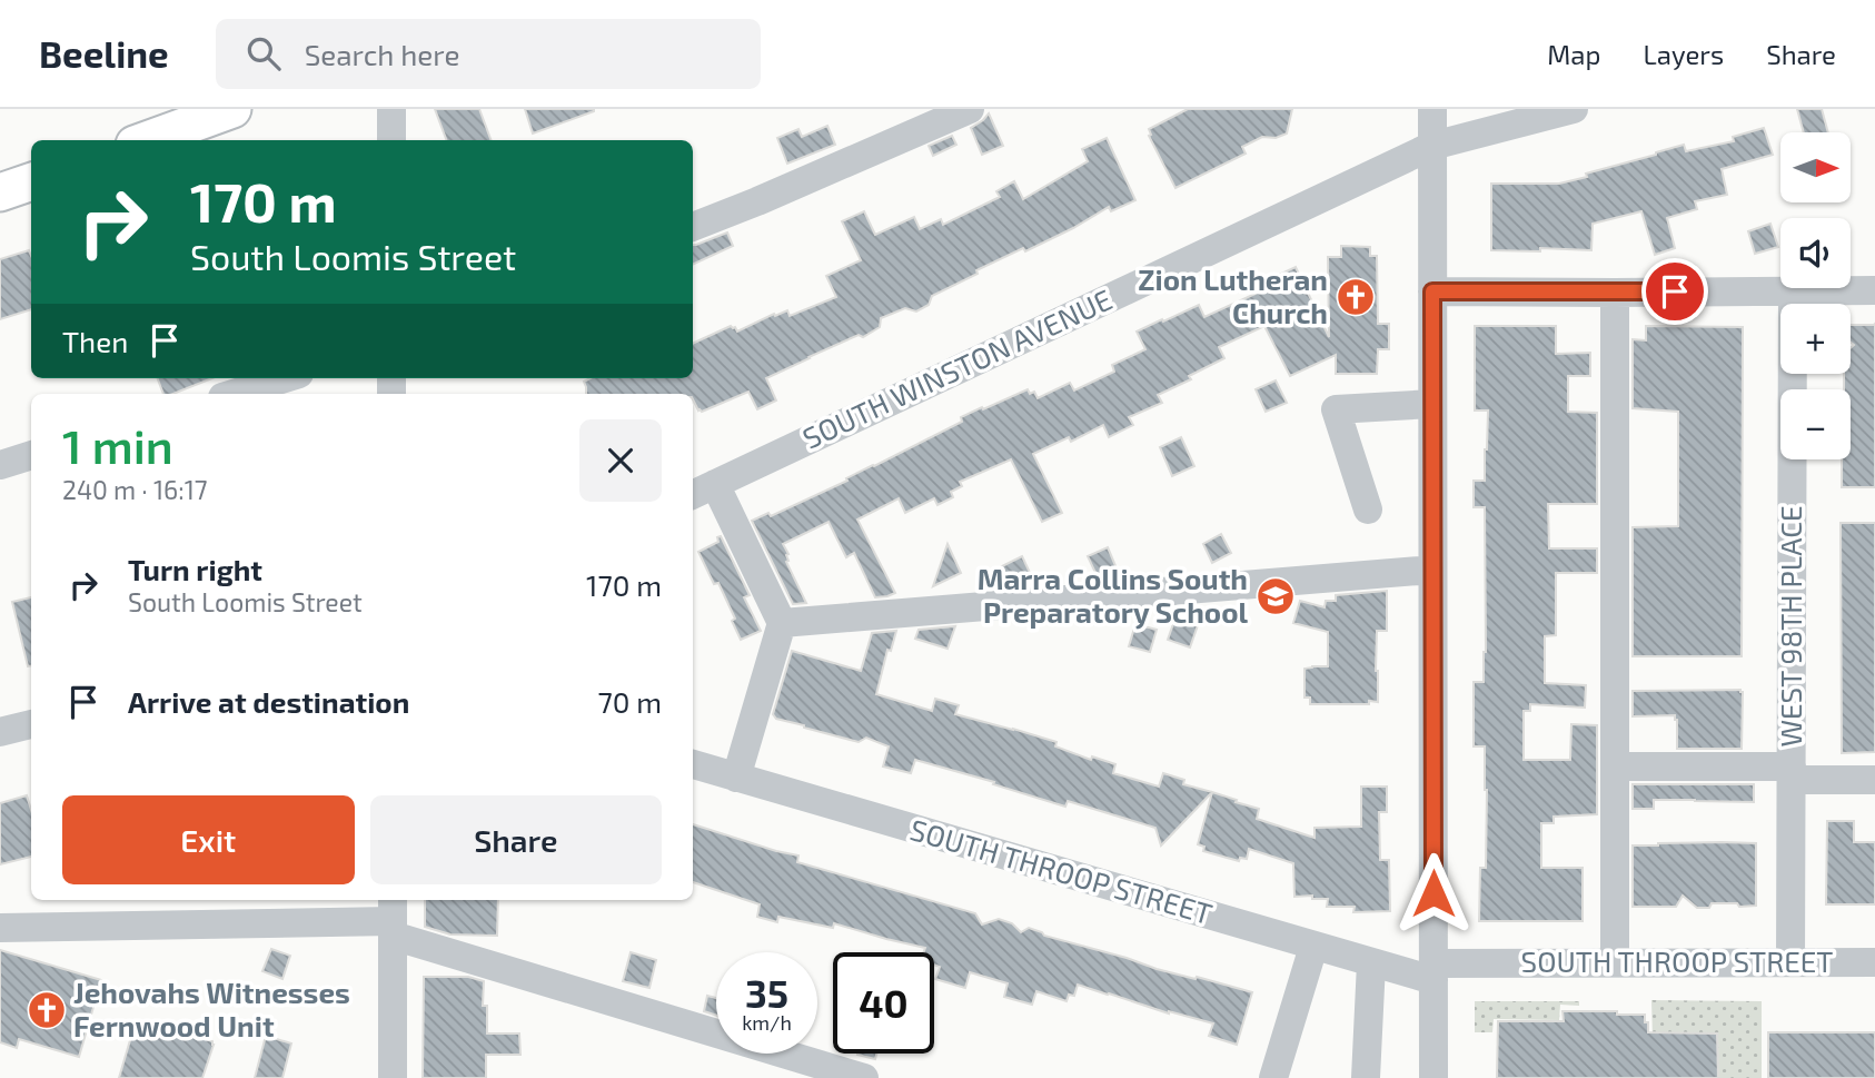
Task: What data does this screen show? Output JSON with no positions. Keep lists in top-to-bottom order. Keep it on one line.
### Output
{"streets":{"street":["SOUTH WINSTON AVENUE","WEST 98TH PLACE","SOUTH THROOP STREET"]},"crossings":[["WEST 98TH PLACE","SOUTH THROOP STREET"]],"places":{"church":["Zion Lutheran Church","Jehovahs Witnesses Fernwood Unit"],"school or university":["Marra Collins South Preparatory School"]},"north":"right","page":{"header":"Beeline","search":"Search here","nav":["Map","Layers","Share"],"map_buttons":["+","−"],"turn":["170 m","South Loomis Street"],"then":"Then","heading":["1 min","240 m · 16:17"],"list":[{"name":"Turn right","note":"South Loomis Street","value":"170 m"},{"name":"Arrive at destination","value":"70 m"}],"buttons":["Exit","Share"],"speed":"35 km/h","limit":"40"}}
